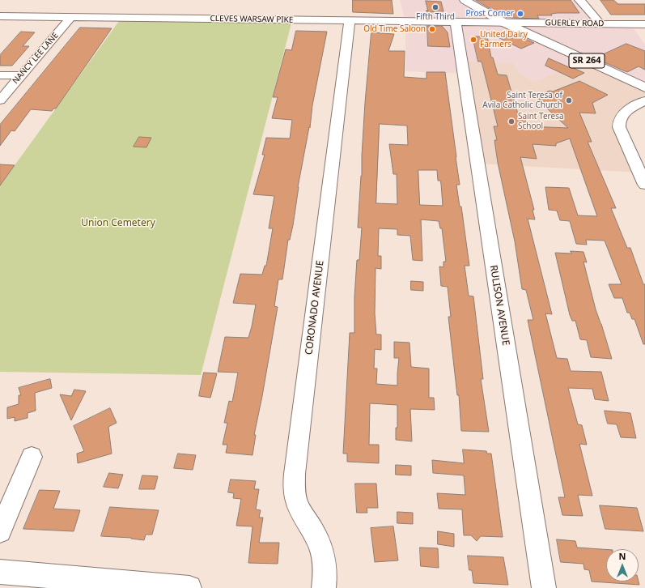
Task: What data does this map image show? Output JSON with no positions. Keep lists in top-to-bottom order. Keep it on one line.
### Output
{"streets":{"main road":["SR 264"],"street":["CLEVES WARSAW PIKE","GUERLEY ROAD","NANCY LEE LANE","RULISON AVENUE","CORONADO AVENUE"]},"crossings":[["CLEVES WARSAW PIKE","GUERLEY ROAD"],["CLEVES WARSAW PIKE","NANCY LEE LANE"],["CLEVES WARSAW PIKE","SR 264"],["CLEVES WARSAW PIKE","RULISON AVENUE"],["CLEVES WARSAW PIKE","CORONADO AVENUE"],["GUERLEY ROAD","SR 264"]],"parks":["Union Cemetery"],"places":["Fifth Third","Prost Corner","Old Time Saloon","United Dairy Farmers","Saint Teresa of Avila Catholic Church","Saint Teresa School"],"north":"top"}
